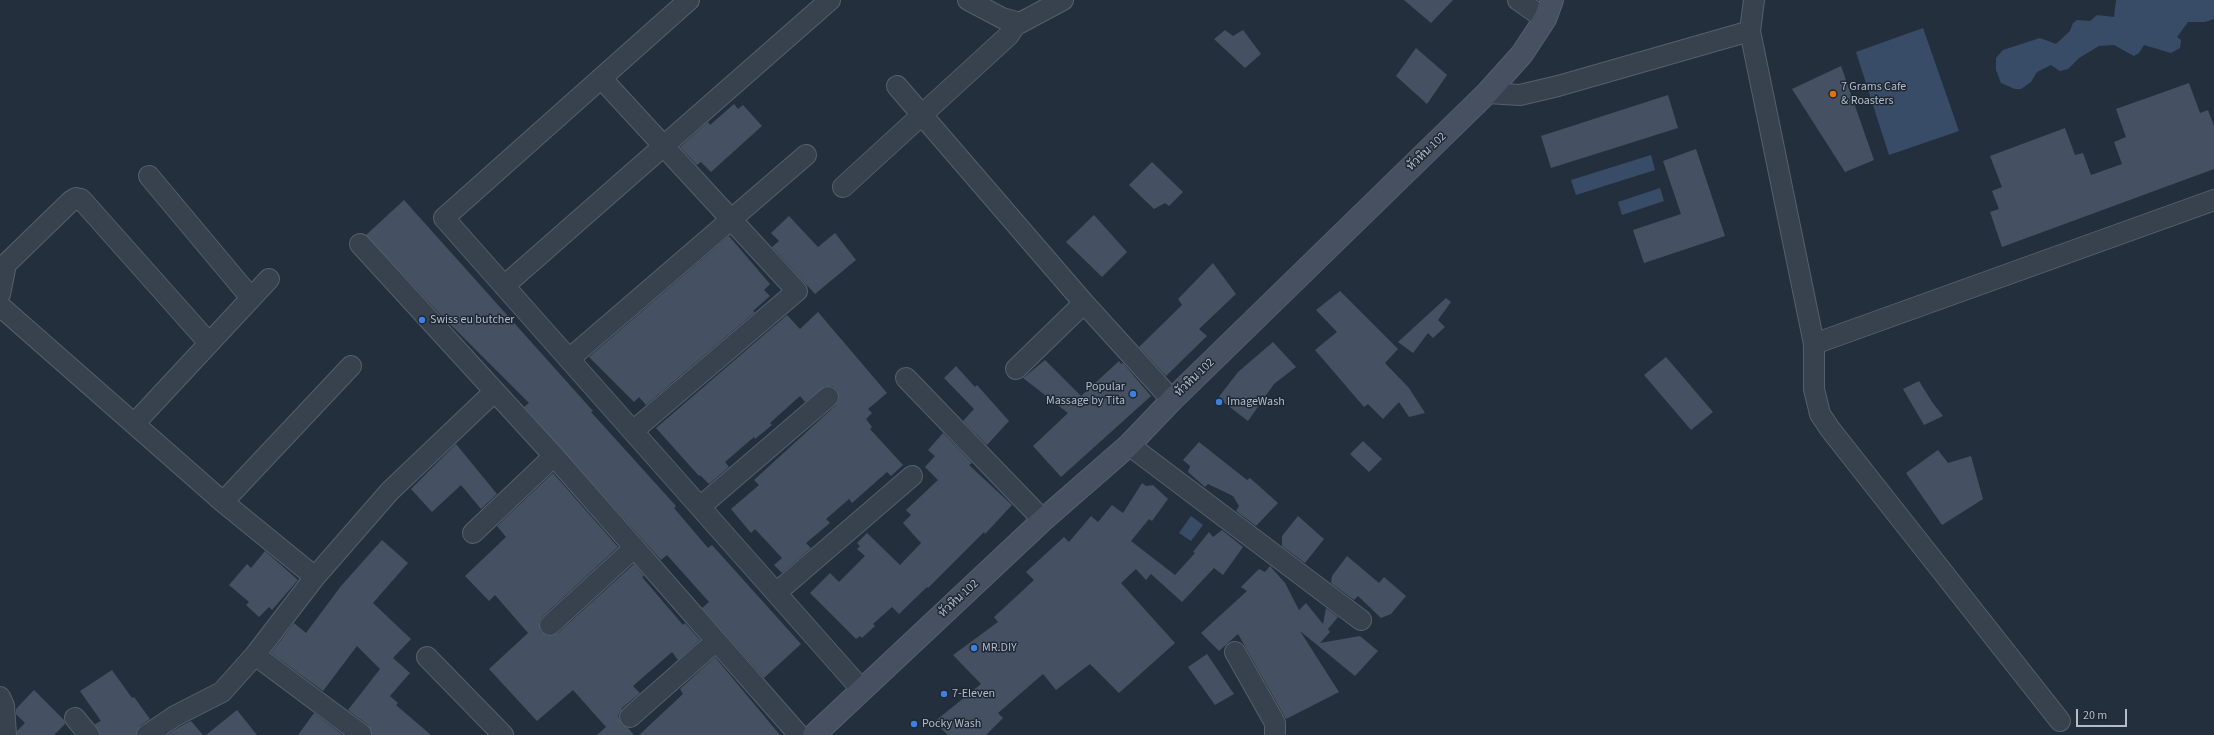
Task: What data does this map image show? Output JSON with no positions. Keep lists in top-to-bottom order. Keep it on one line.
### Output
{"streets":{"street":["หัวหิน 102"]},"places":["7 Grams Cafe & Roasters","Swiss eu butcher","Popular Massage by Tita","ImageWash","MR.DIY","7-Eleven","Pocky Wash"],"scale_bar":"20 m"}
